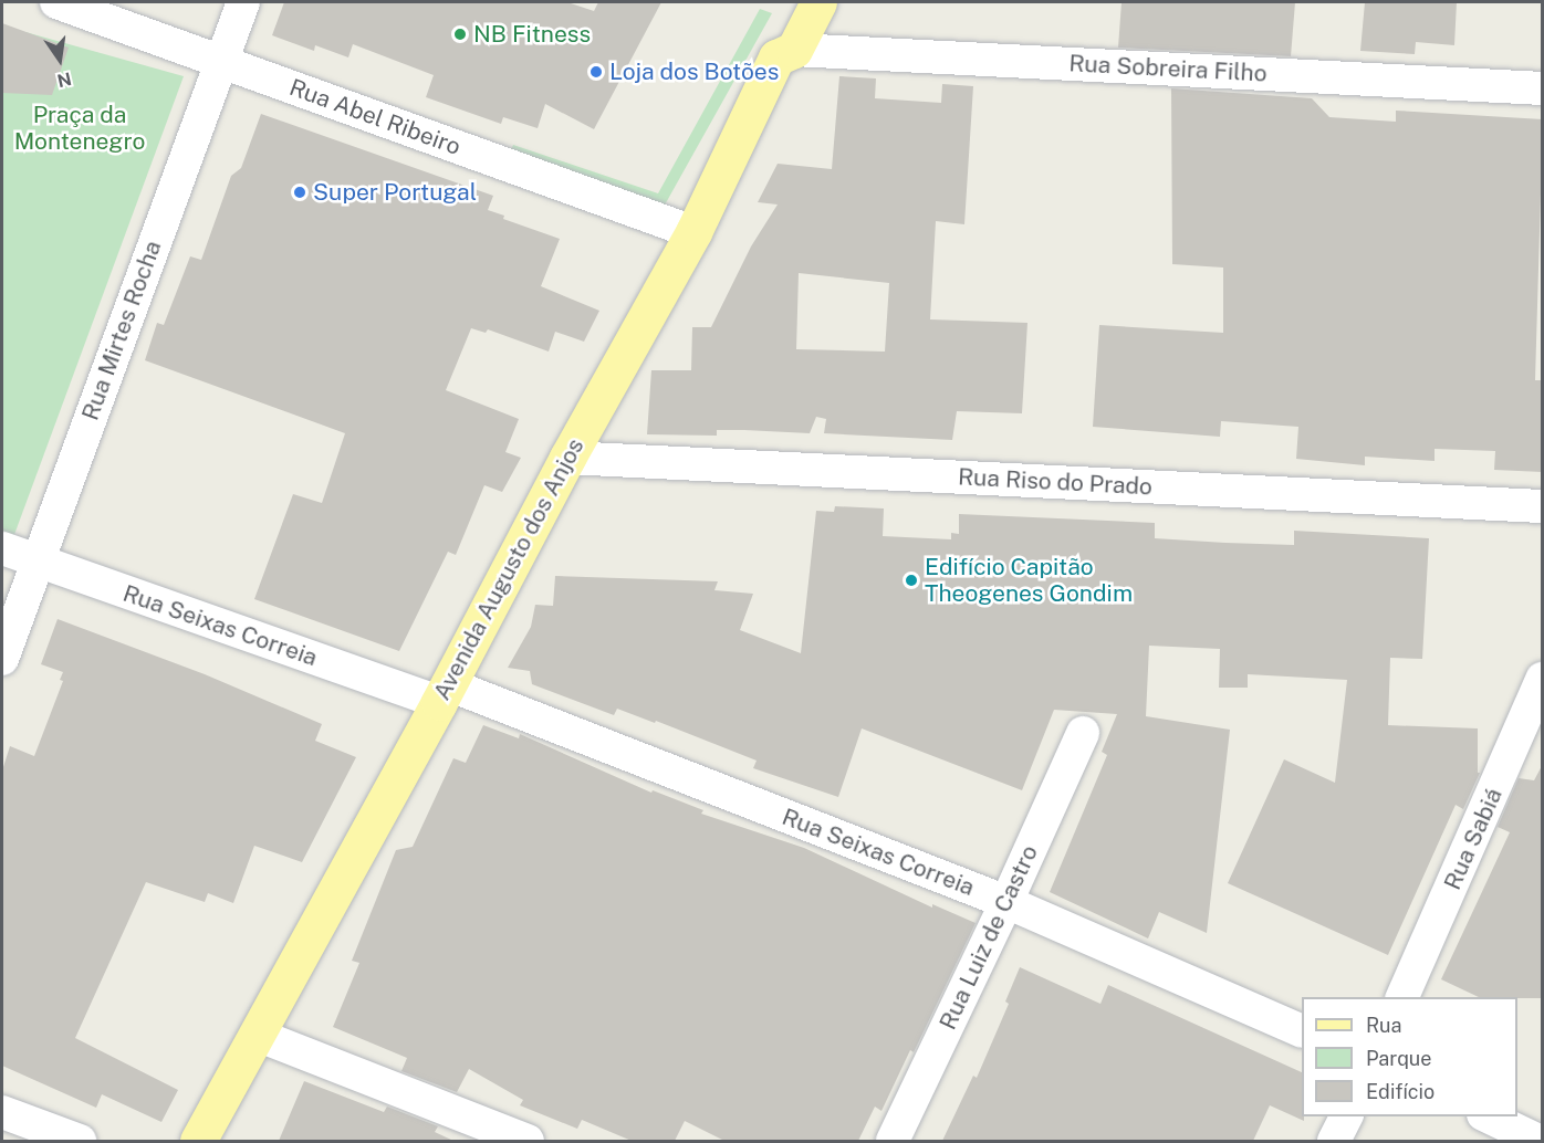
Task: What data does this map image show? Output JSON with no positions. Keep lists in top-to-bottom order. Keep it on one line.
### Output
{"streets":{"main road":["Avenida Augusto dos Anjos"],"street":["Rua Sobreira Filho","Rua Abel Ribeiro","Rua Mirtes Rocha","Rua Riso do Prado","Rua Seixas Correia","Rua Sabiá","Rua Luiz de Castro"]},"crossings":[["Rua Sobreira Filho","Avenida Augusto dos Anjos"],["Rua Abel Ribeiro","Rua Mirtes Rocha"],["Rua Abel Ribeiro","Avenida Augusto dos Anjos"],["Rua Mirtes Rocha","Rua Seixas Correia"],["Rua Riso do Prado","Avenida Augusto dos Anjos"],["Avenida Augusto dos Anjos","Rua Seixas Correia"],["Rua Seixas Correia","Rua Luiz de Castro"]],"parks":["Praça da Montenegro"],"places":["NB Fitness","Loja dos Botões","Super Portugal","Edifício Capitão Theogenes Gondim"],"legend":["Rua","Parque","Edifício"],"north":"bottom"}
